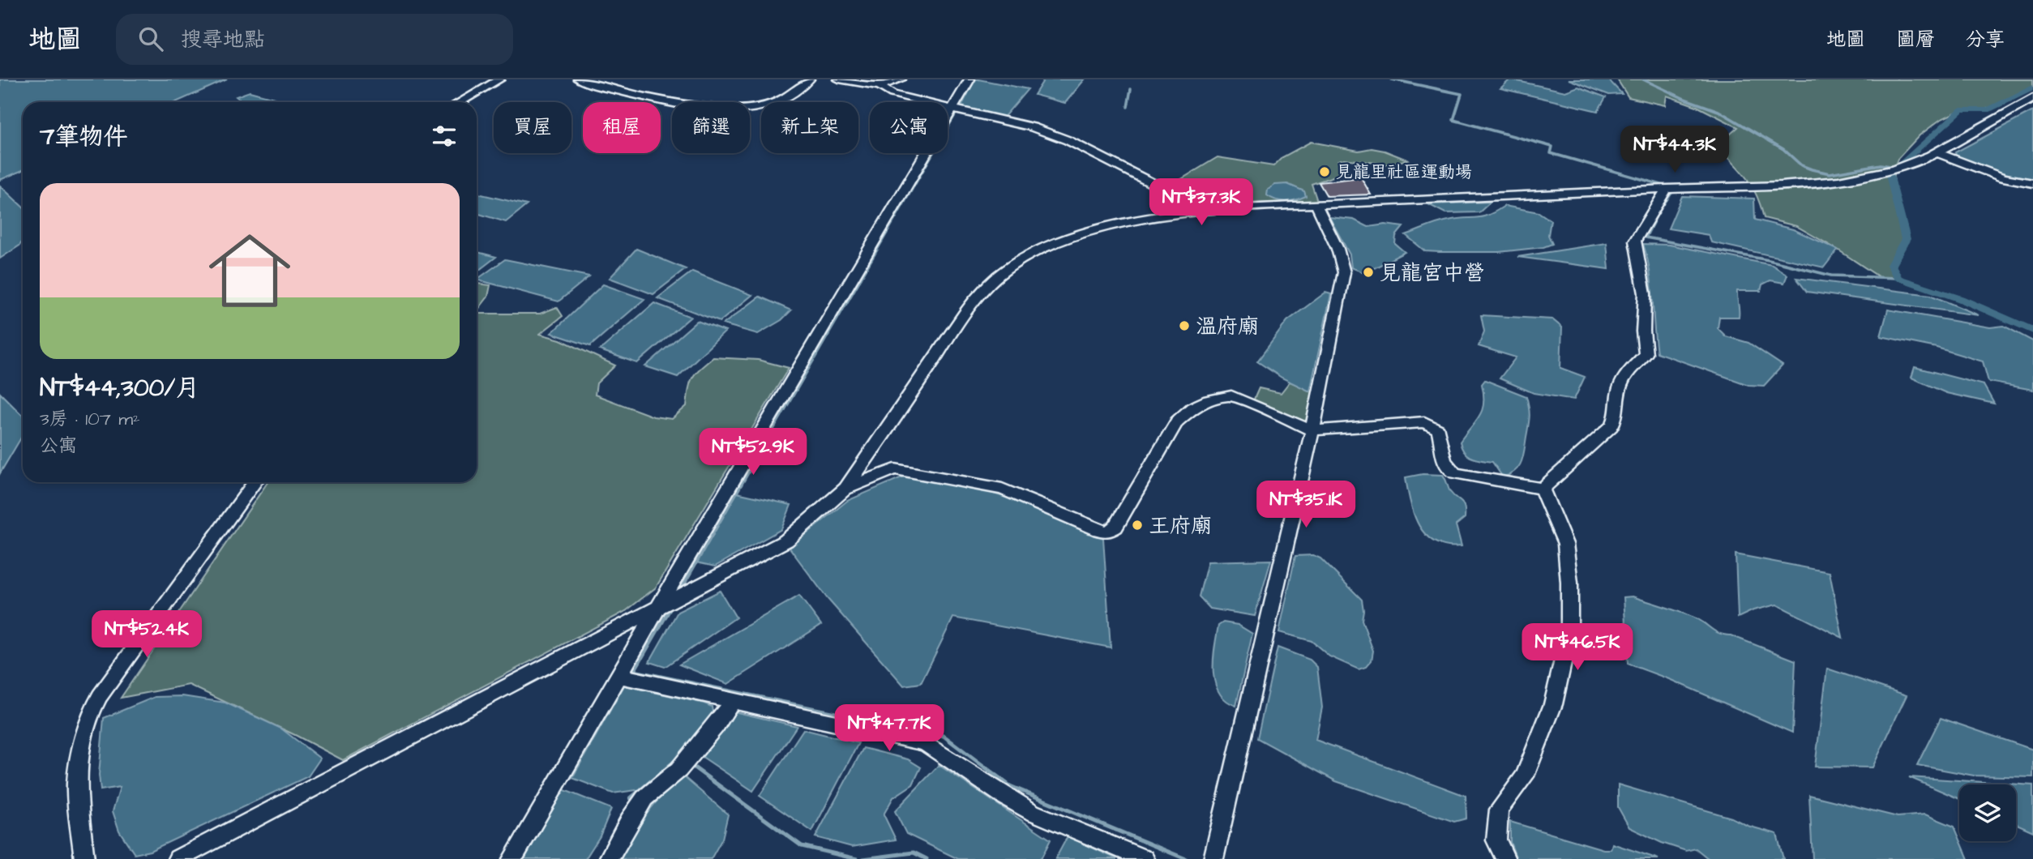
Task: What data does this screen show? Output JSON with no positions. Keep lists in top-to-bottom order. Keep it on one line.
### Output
{"places":["見龍里社區運動場","見龍宮中營","溫府廟","王府廟"],"page":{"header":"地圖","search":"搜尋地點","nav":["地圖","圖層","分享"],"chip":["買屋","租屋","篩選","新上架","公寓"],"heading":"7筆物件","price":["NT$44.3K","NT$37.3K","NT$52.9K","NT$35.1K","NT$52.4K","NT$46.5K","NT$47.7K"],"list":[{"name":"NT$44,300/月","note":"3房 · 107 m² · 公寓"}]}}
